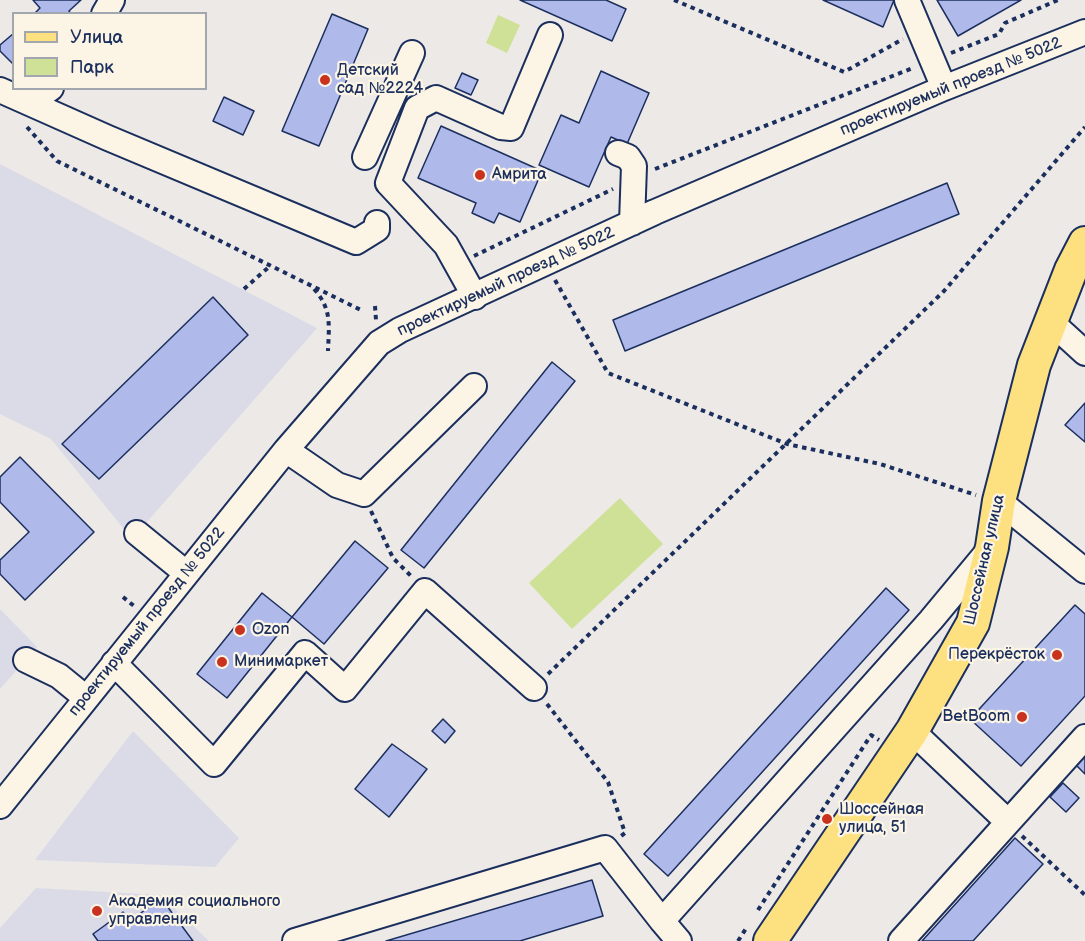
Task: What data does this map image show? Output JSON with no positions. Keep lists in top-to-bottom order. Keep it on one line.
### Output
{"streets":{"main road":["Шоссейная улица"],"street":["проектируемый проезд № 5022"]},"places":["Детский сад №2224","Амрита","Ozon","Перекрёсток","Минимаркет","BetBoom","Шоссейная улица, 51","Академия социального управления"],"legend":["Улица","Парк"]}
